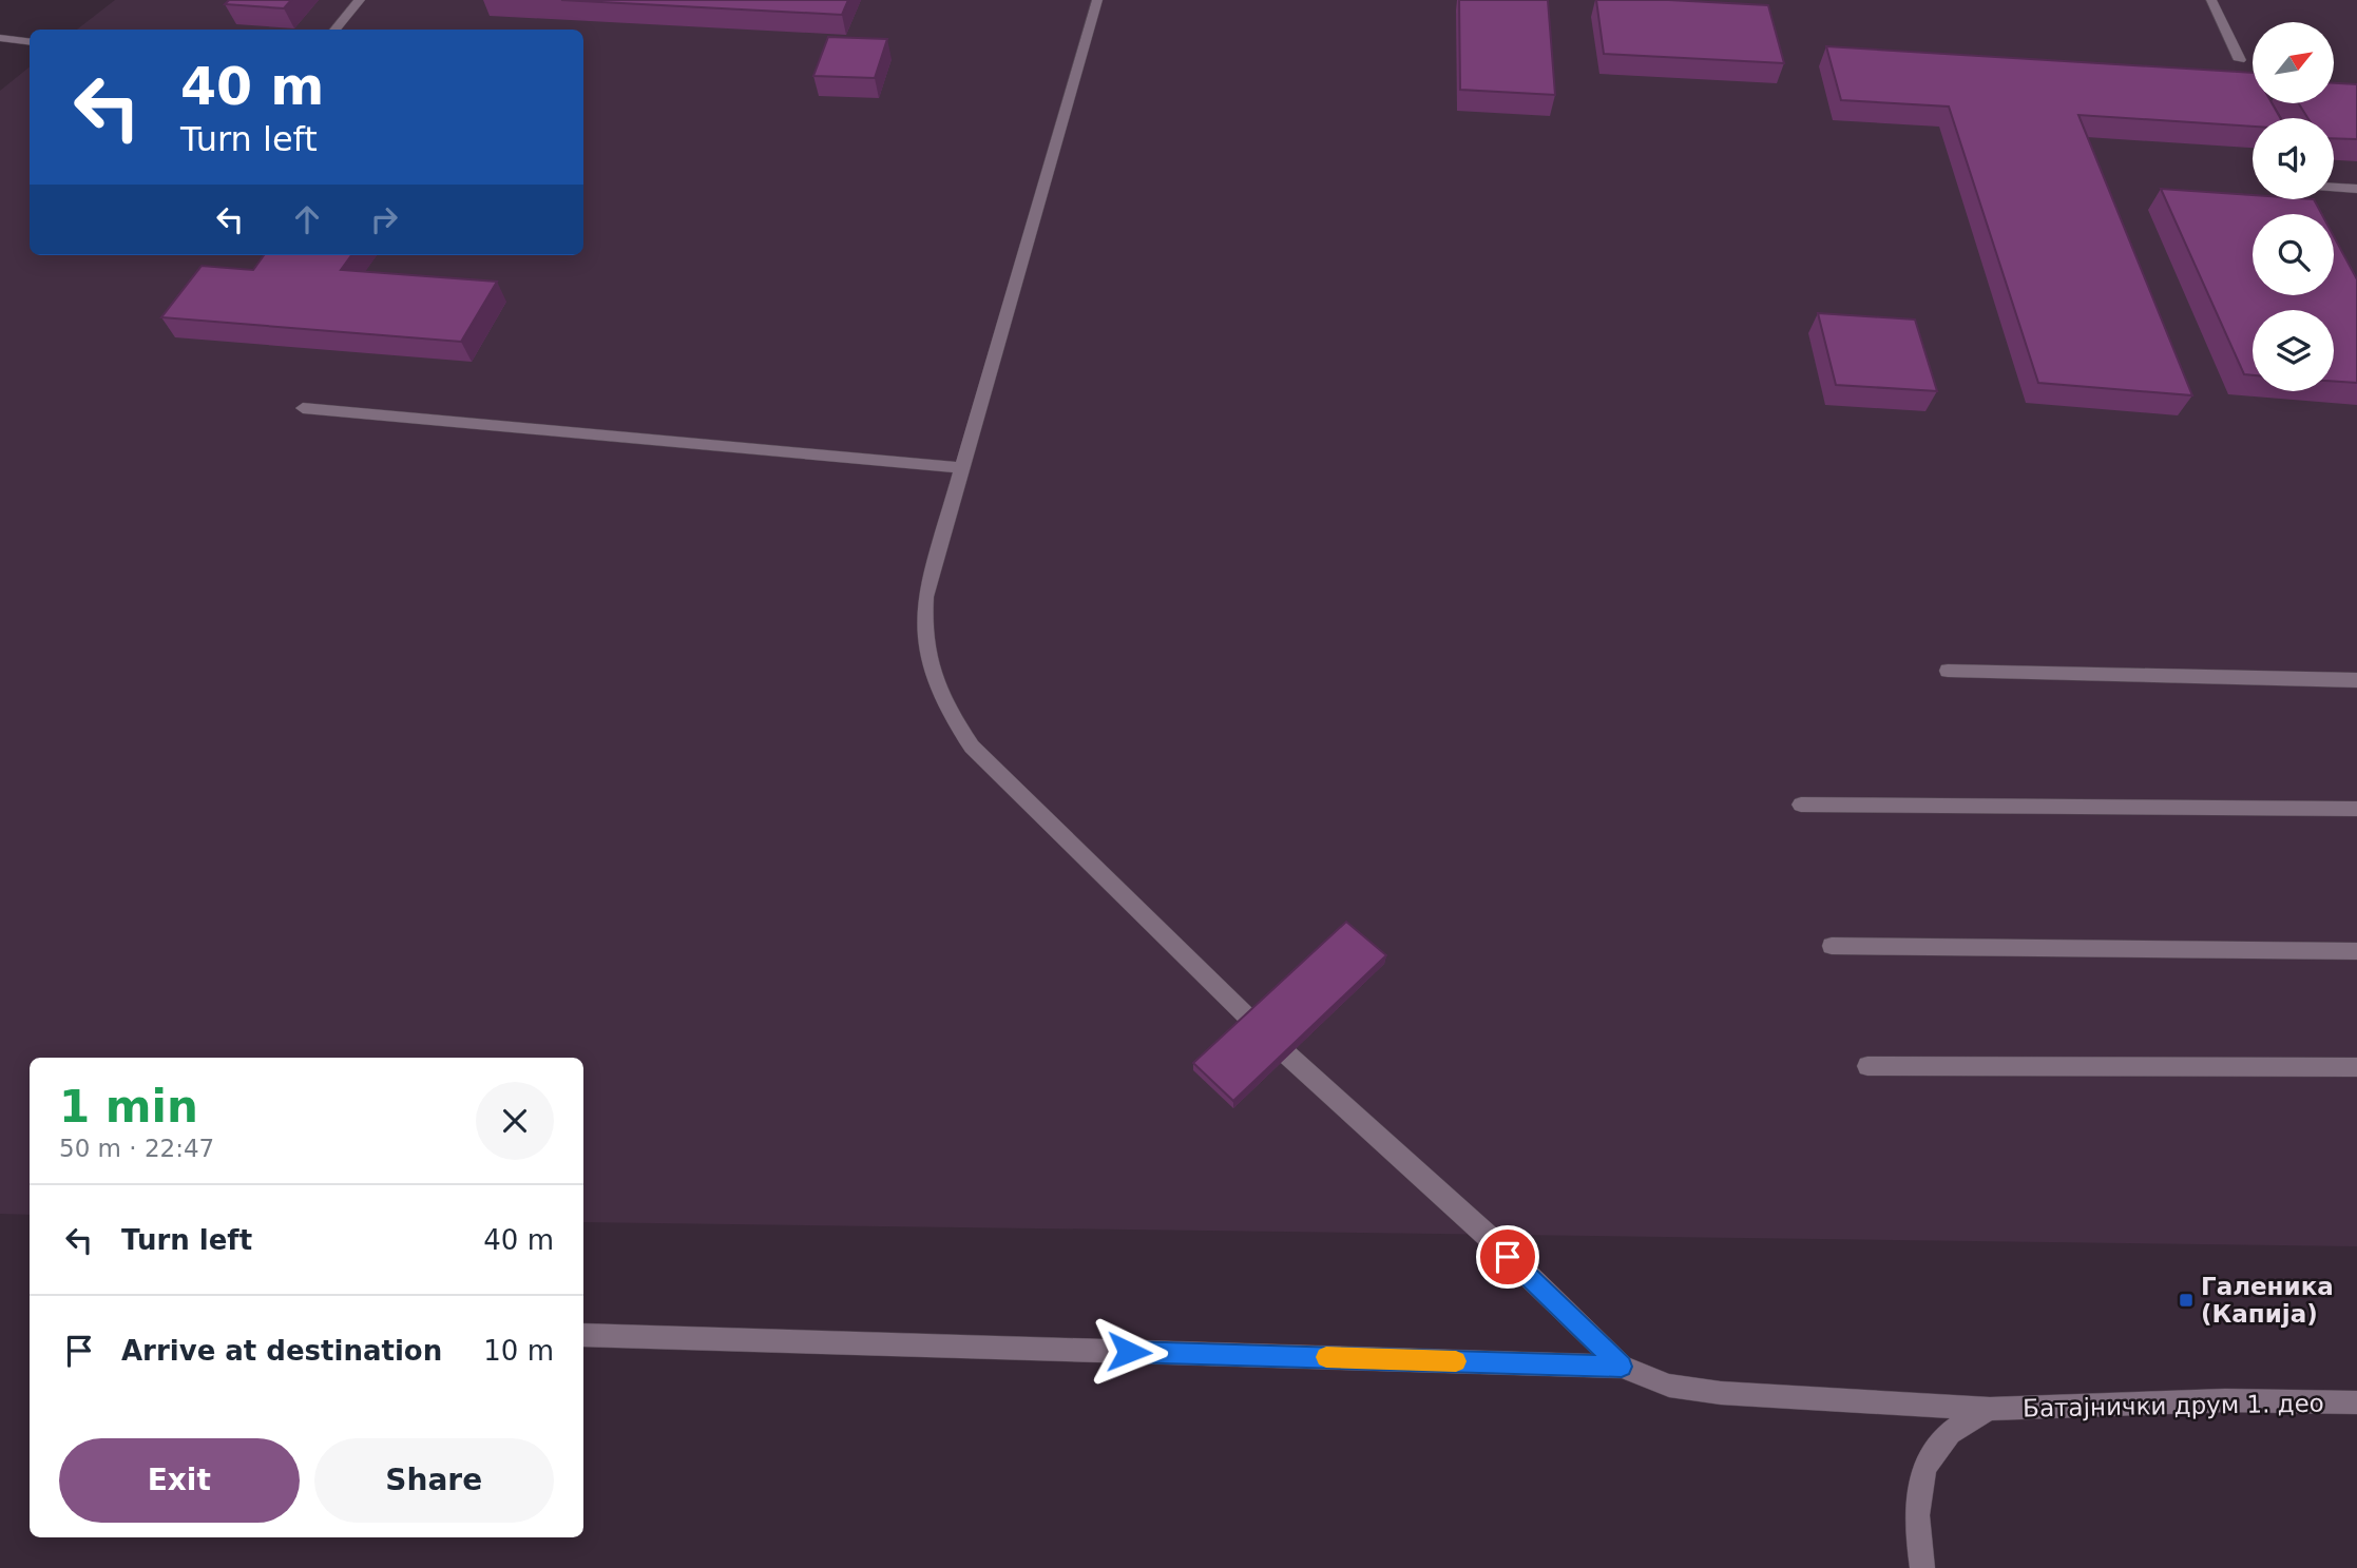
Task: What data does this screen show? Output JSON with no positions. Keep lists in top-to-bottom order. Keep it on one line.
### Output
{"streets":{"street":["Батајнички друм 1. део"]},"places":{"transit":["Галеника (Капија)"]},"north":"top right","page":{"turn":["40 m","Turn left"],"heading":["1 min","50 m · 22:47"],"list":[{"name":"Turn left","value":"40 m"},{"name":"Arrive at destination","value":"10 m"}],"buttons":["Exit","Share"]}}
